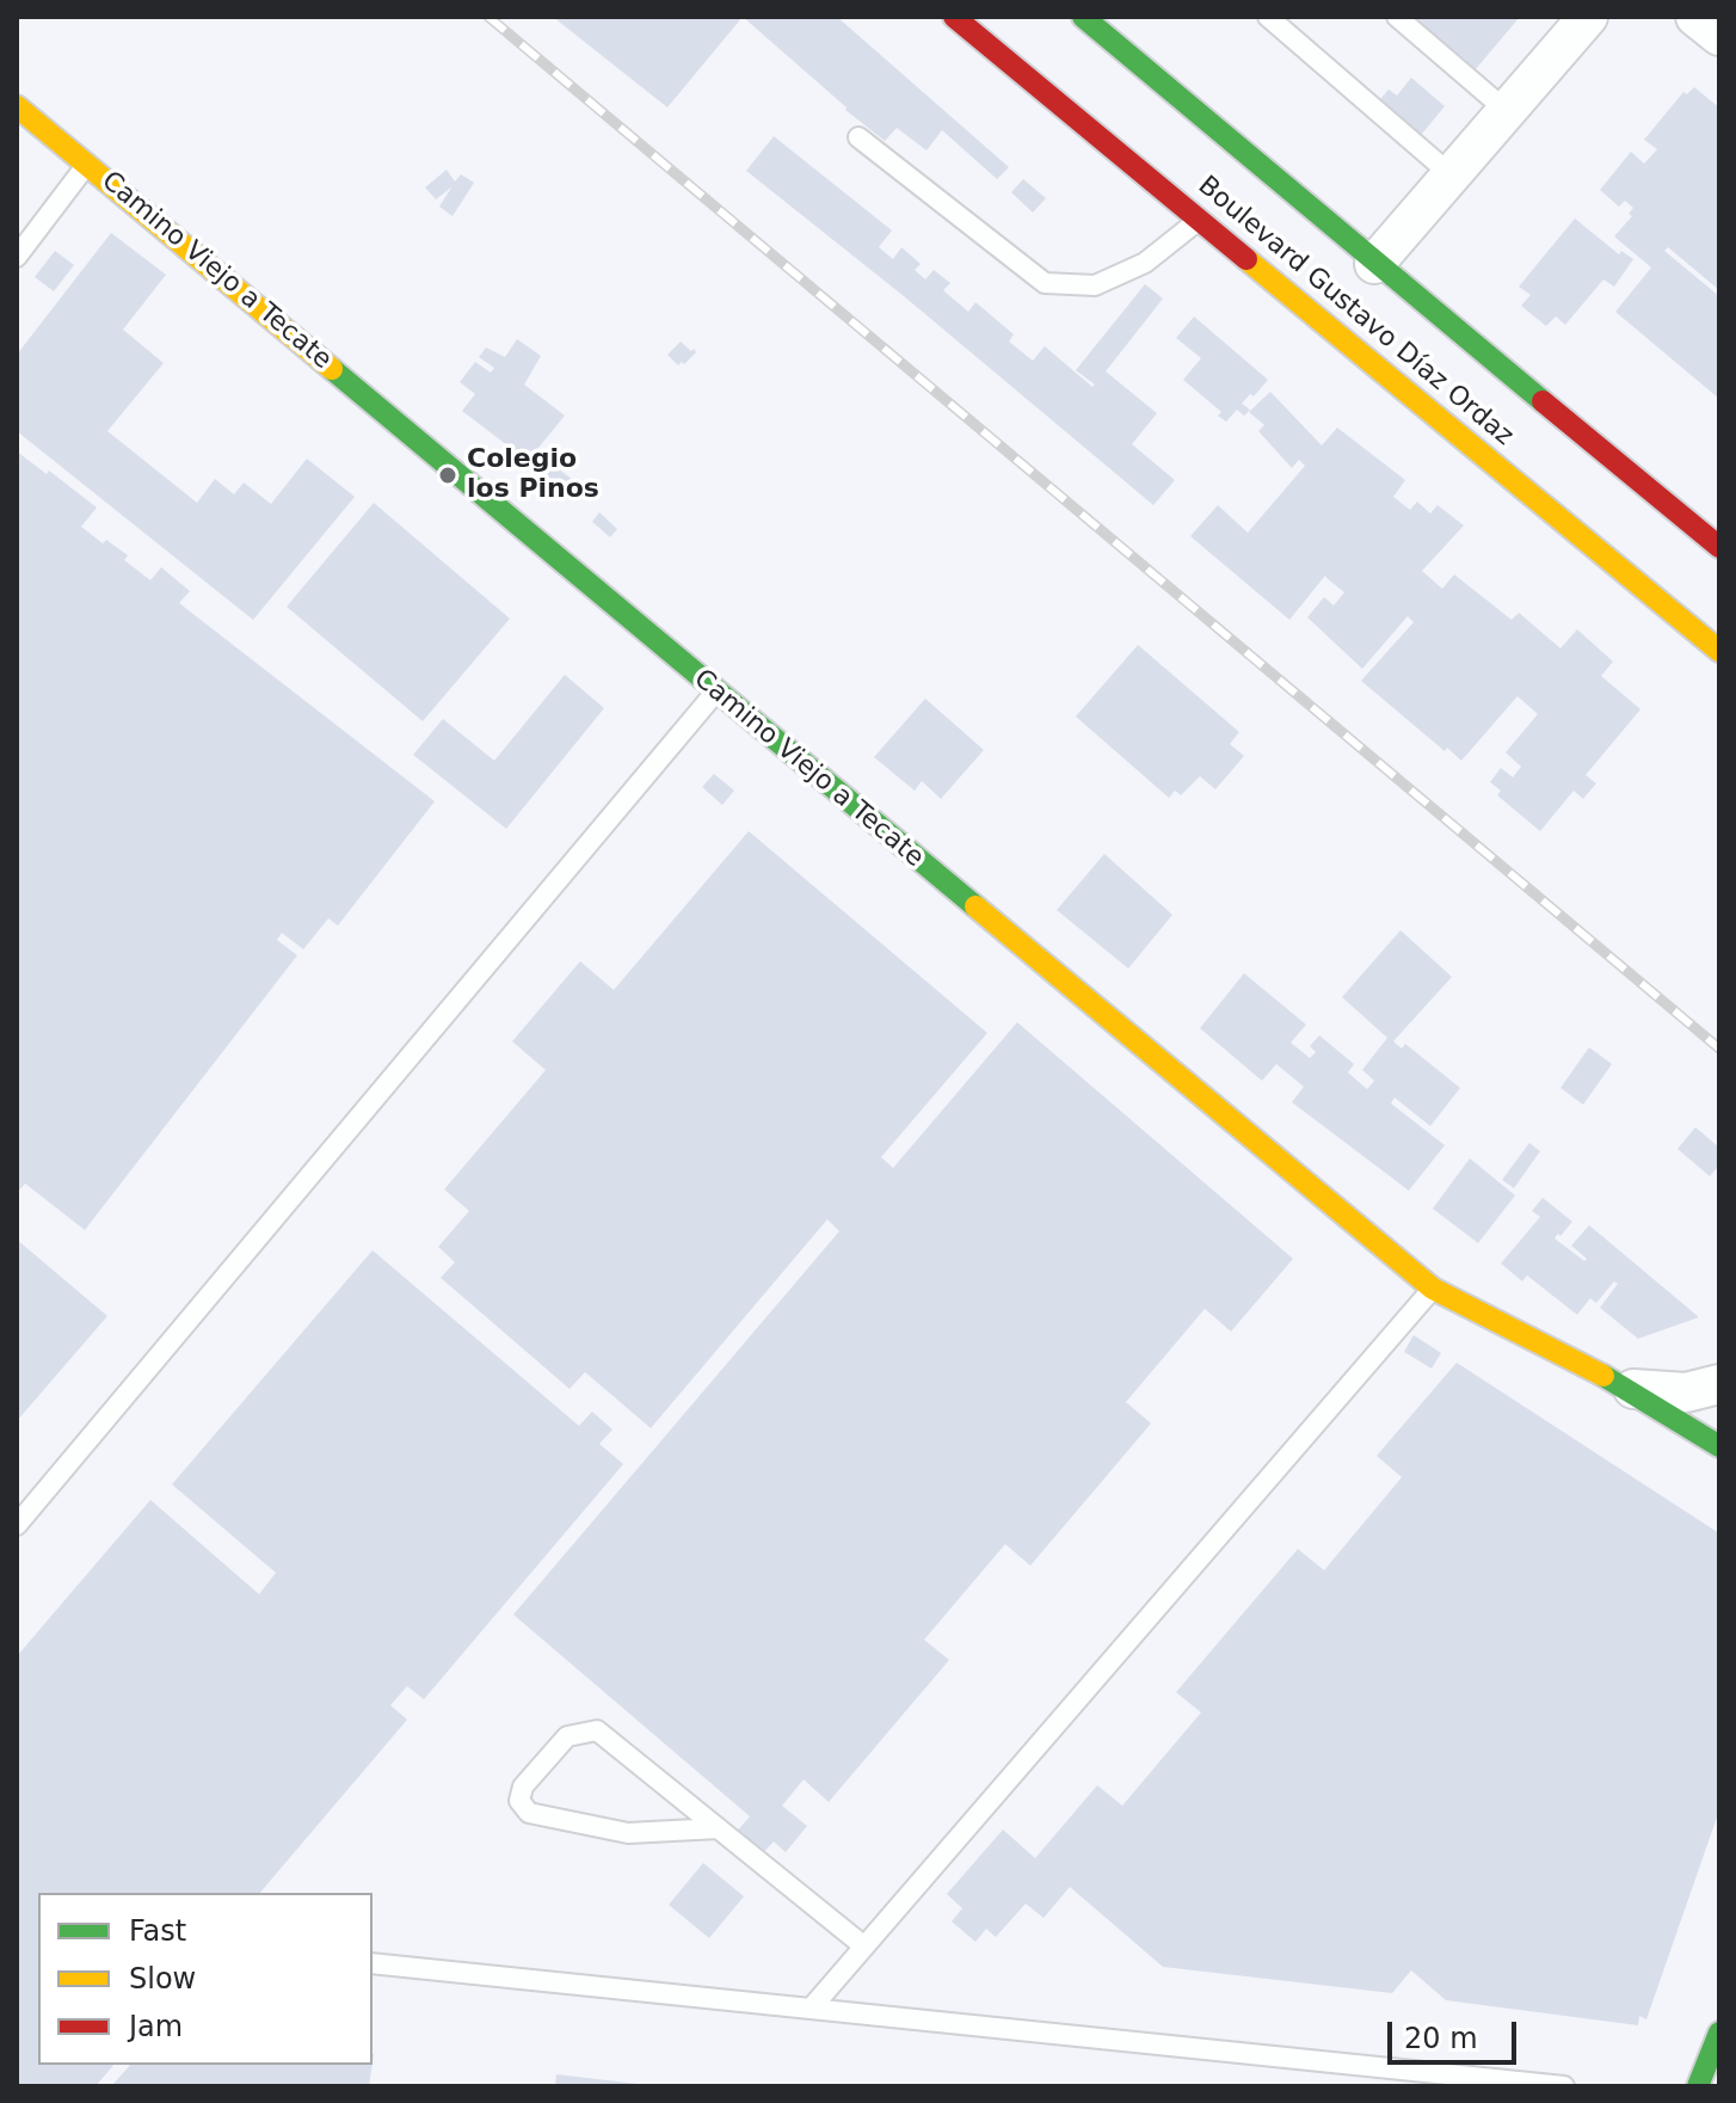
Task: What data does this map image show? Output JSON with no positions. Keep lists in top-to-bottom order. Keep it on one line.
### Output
{"streets":{"street":["Camino Viejo a Tecate","Boulevard Gustavo Díaz Ordaz"]},"places":["Colegio los Pinos"],"legend":["Fast","Slow","Jam"],"scale_bar":"20 m"}
